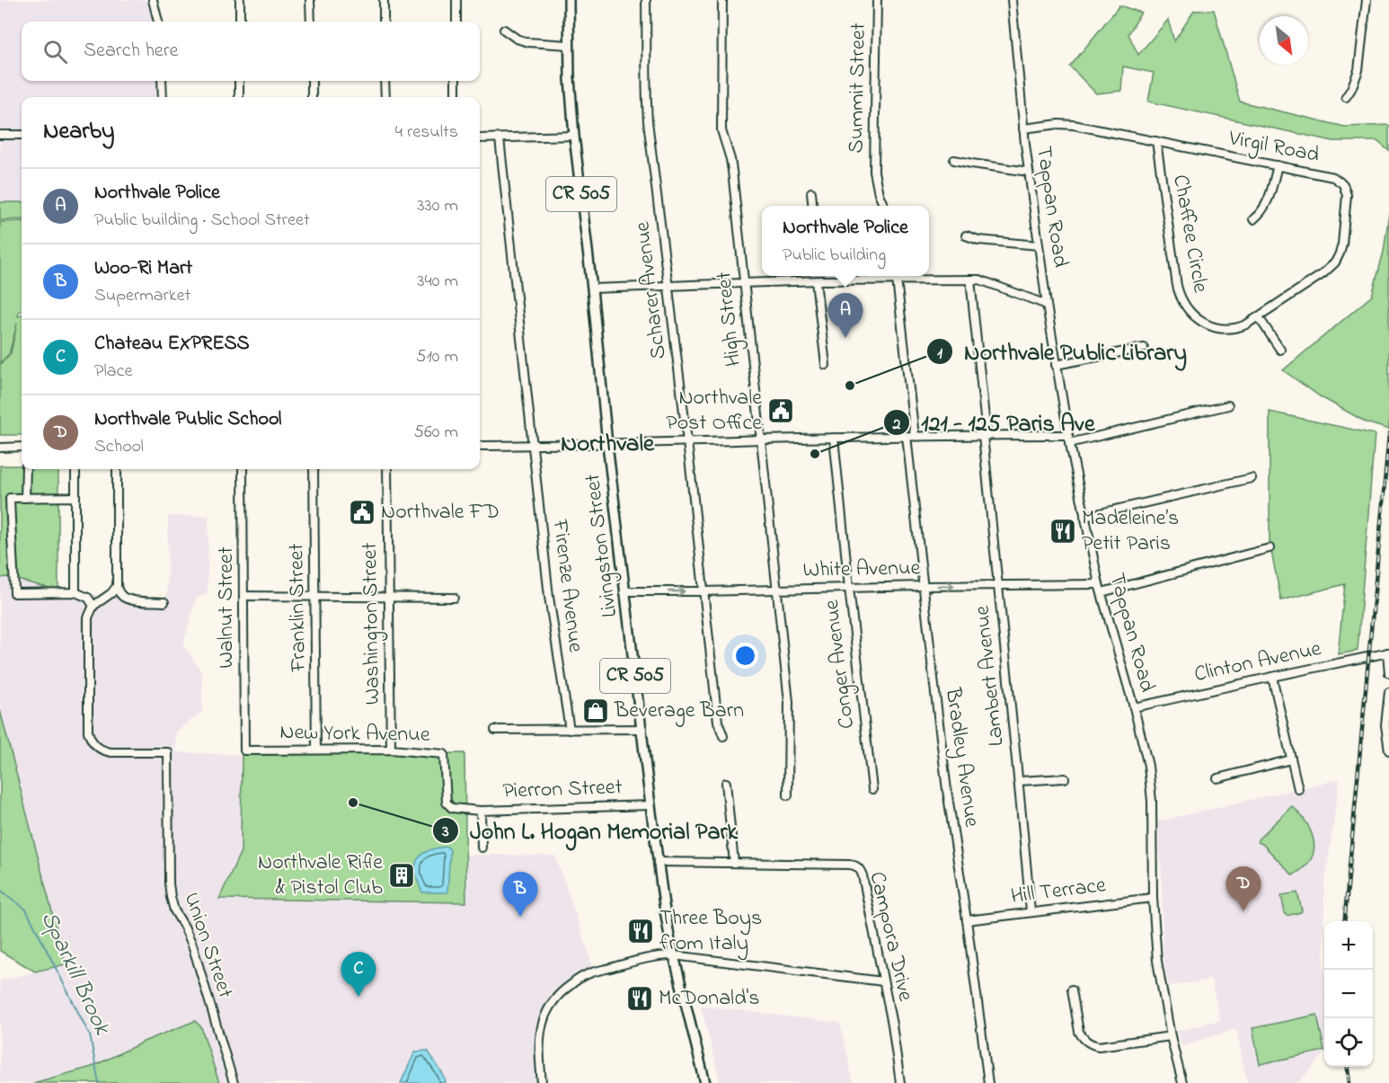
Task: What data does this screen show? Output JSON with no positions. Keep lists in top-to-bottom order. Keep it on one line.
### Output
{"streets":{"main road":["CR 505","Livingston Street"],"street":["Summit Street","Virgil Road","Tappan Road","Chaffee Circle","Scharer Avenue","High Street","White Avenue","Firenze Avenue","Walnut Street","Franklin Street","Washington Street","Clinton Avenue","Conger Avenue","Lambert Avenue","New York Avenue","Bradley Avenue","Pierron Street","Hill Terrace","Campora Drive","Union Street"]},"crossings":[["Virgil Road","Tappan Road"],["Virgil Road","Chaffee Circle"],["Tappan Road","White Avenue"],["Tappan Road","Clinton Avenue"],["Tappan Road","Hill Terrace"],["Scharer Avenue","White Avenue"],["High Street","White Avenue"],["Livingston Street","White Avenue"],["Livingston Street","Pierron Street"],["Livingston Street","Campora Drive"],["White Avenue","Conger Avenue"],["White Avenue","Lambert Avenue"],["White Avenue","Bradley Avenue"],["Walnut Street","New York Avenue"],["Franklin Street","New York Avenue"],["Washington Street","New York Avenue"],["Lambert Avenue","Hill Terrace"],["New York Avenue","Pierron Street"],["Bradley Avenue","Hill Terrace"]],"districts":["Northvale"],"water":["Sparkill Brook"],"places":{"other":["Northvale Public Library","121 - 125 Paris Ave","John L. Hogan Memorial Park"],"public building":["Northvale Post Office","Northvale FD"],"restaurant":["Madeleine’s Petit Paris","Three Boys from Italy","McDonald's"],"shop":["Beverage Barn"],"building":["Northvale Rifle & Pistol Club"]},"north":"bottom right","page":{"search":"Search here","heading":["Nearby","4 results"],"list":[{"mark":"A","name":"Northvale Police","note":"Public building · School Street","value":"330 m"},{"mark":"B","name":"Woo-Ri Mart","note":"Supermarket","value":"340 m"},{"mark":"C","name":"Chateau EXPRESS","note":"Place","value":"510 m"},{"mark":"D","name":"Northvale Public School","note":"School","value":"560 m"}],"popup":["Northvale Police","Public building"],"pins":["A","D","B","C"],"map_buttons":["+","−"]}}
